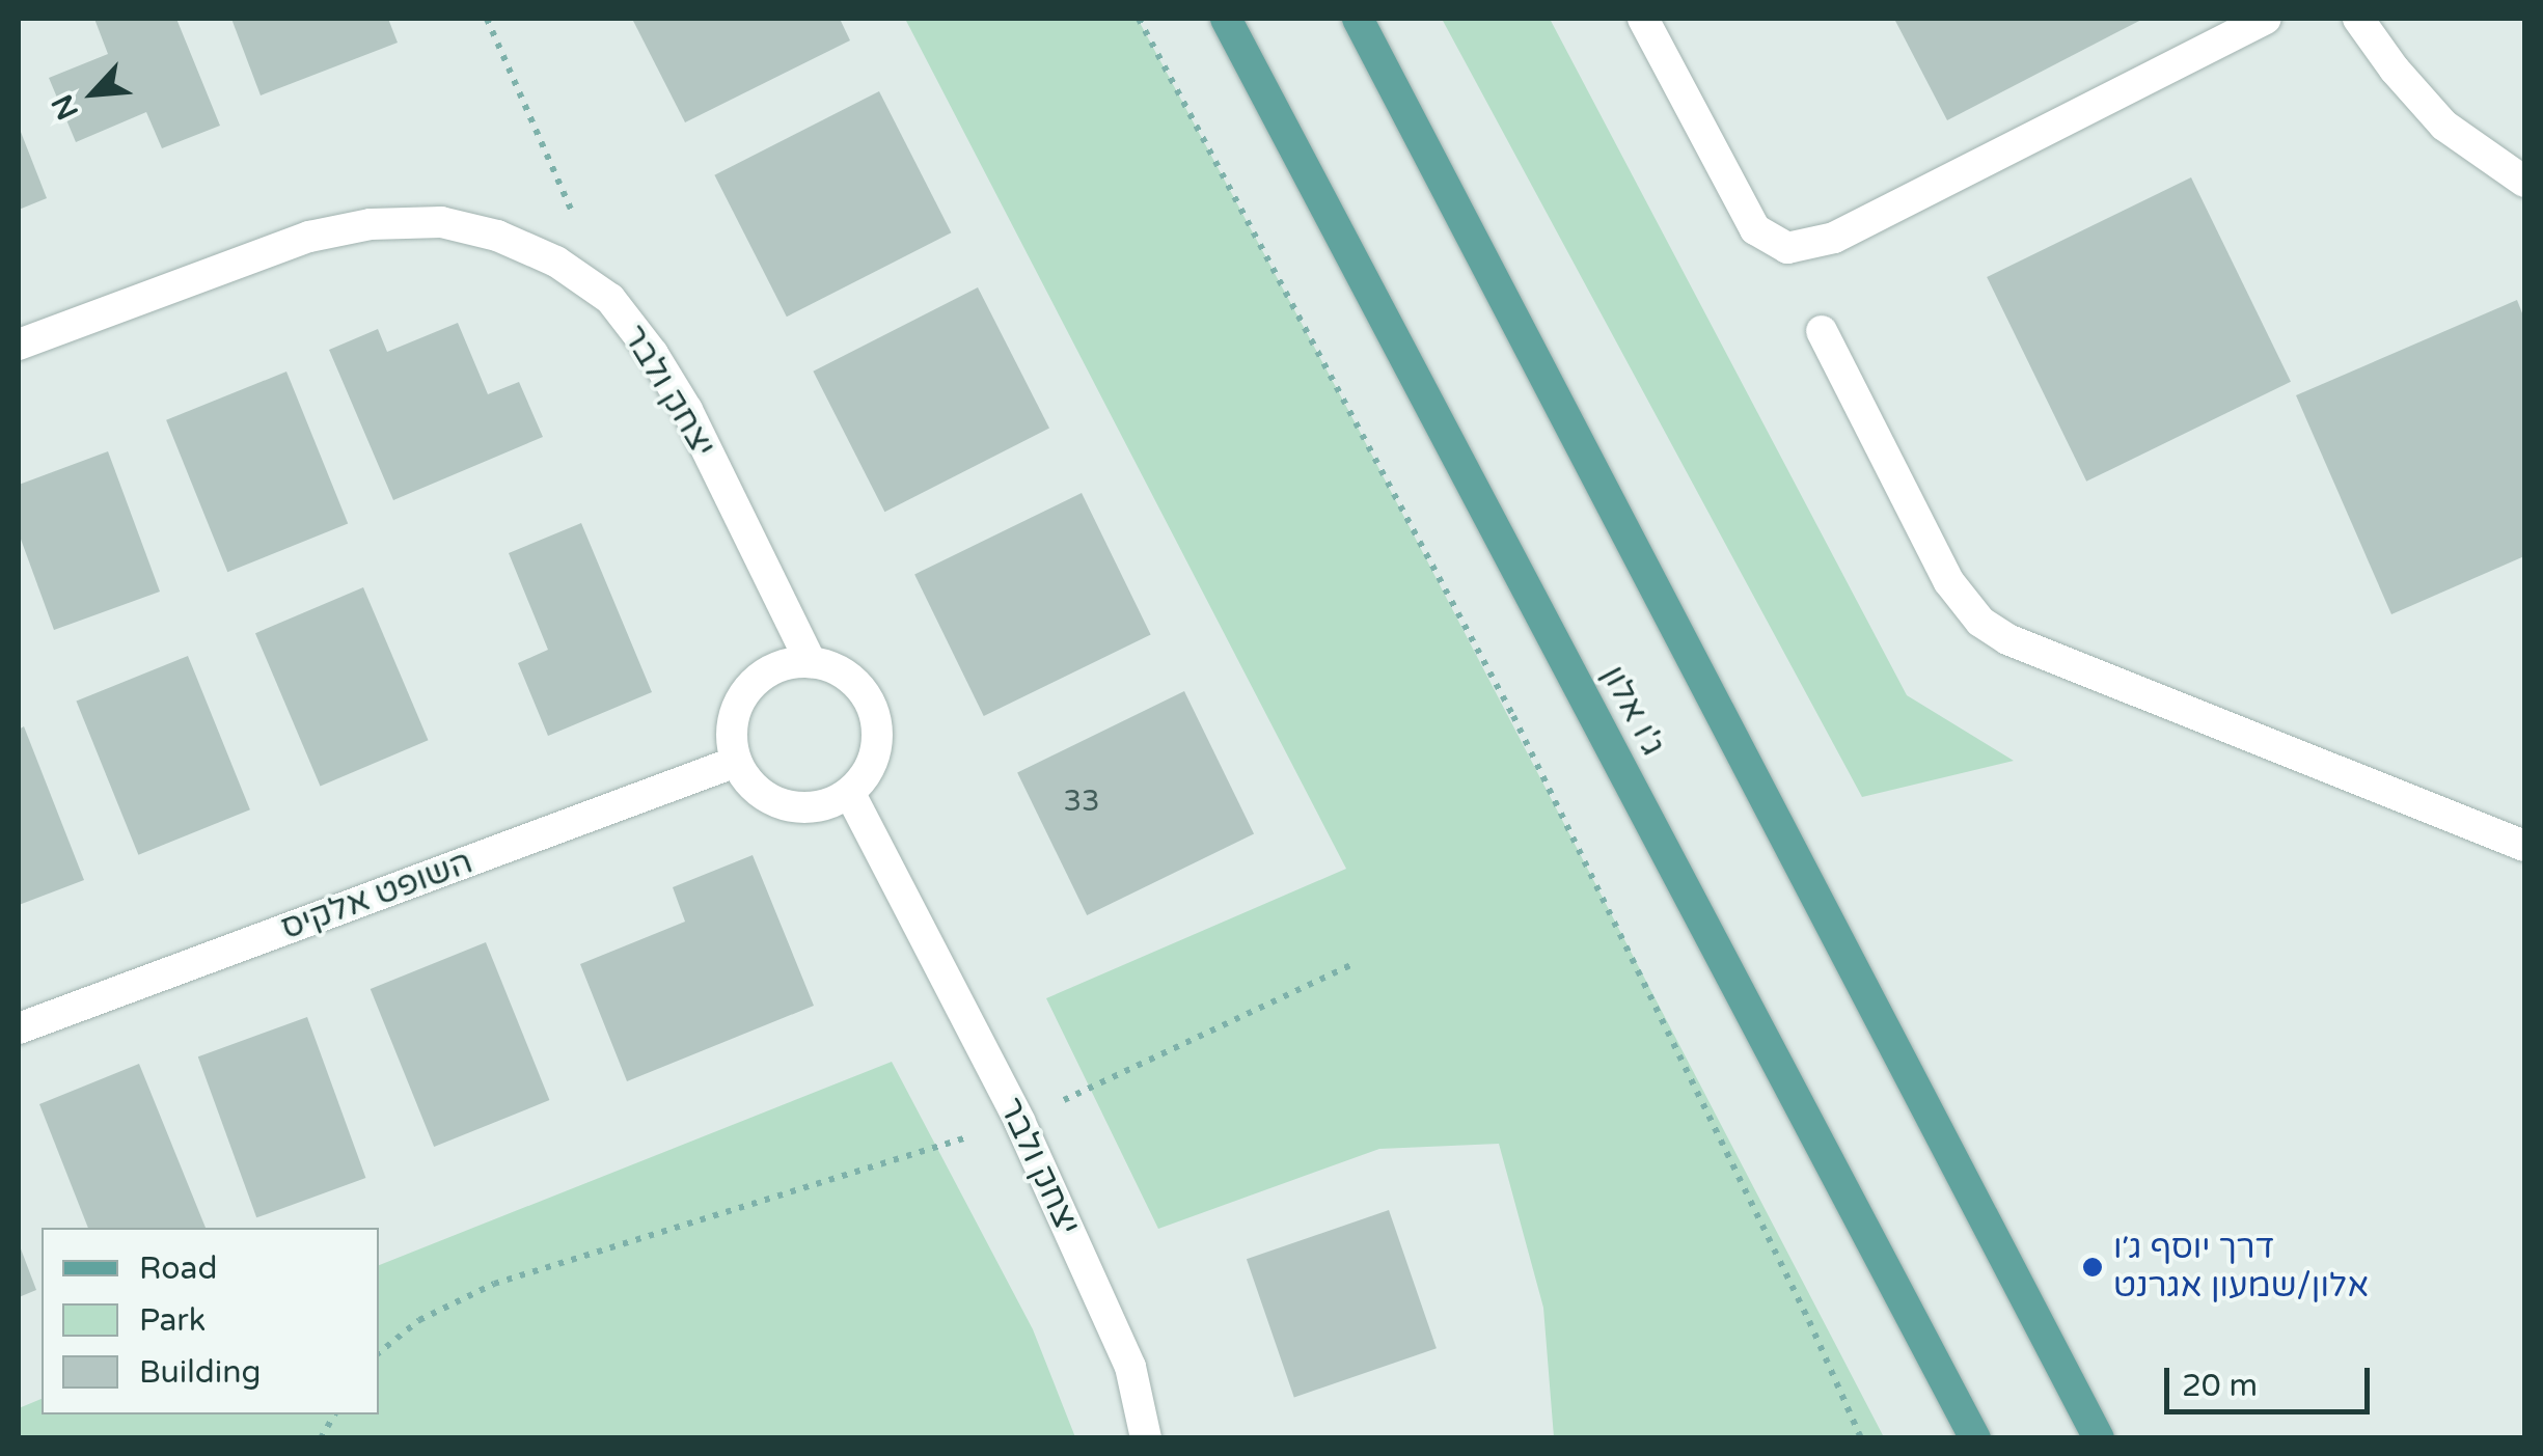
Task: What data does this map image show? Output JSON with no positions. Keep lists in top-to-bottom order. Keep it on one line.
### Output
{"streets":{"main road":["ג'ו אלון"],"street":["יצחק ולבר","השופט אלקיס"]},"crossings":[["יצחק ולבר","השופט אלקיס"]],"places":["דרך יוסף ג׳ו אלון/שמעון אגרנט"],"house_numbers":["33"],"legend":["Road","Park","Building"],"scale_bar":"20 m","north":"bottom left"}
